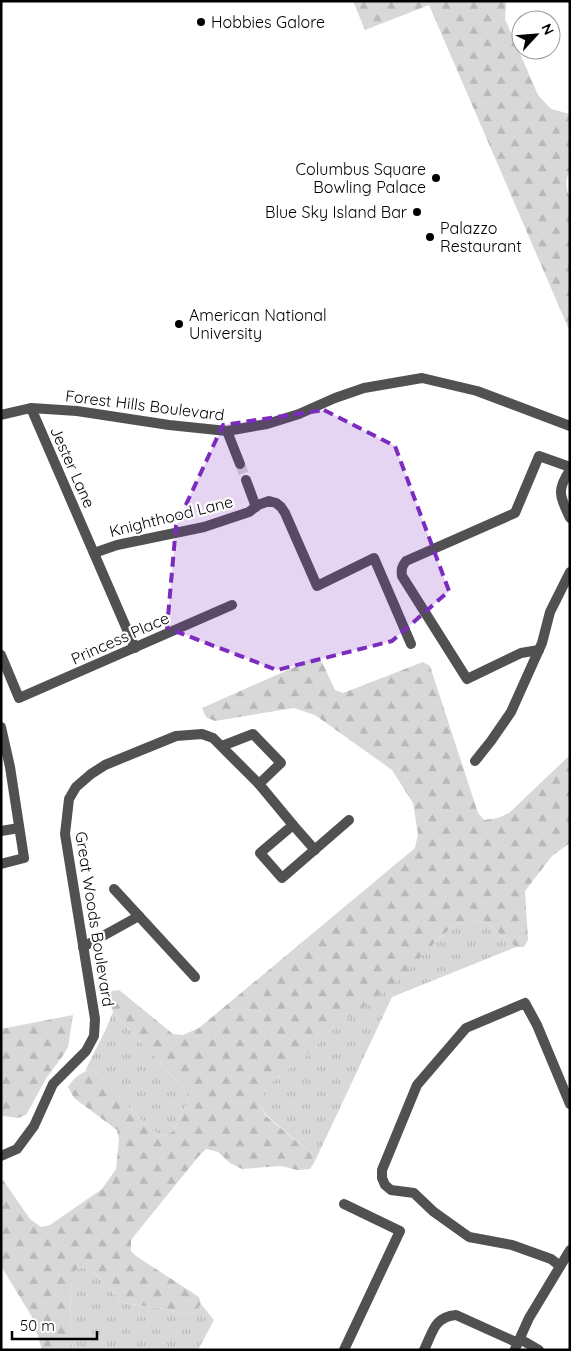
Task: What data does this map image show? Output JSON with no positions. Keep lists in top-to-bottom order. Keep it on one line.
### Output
{"streets":{"street":["Forest Hills Boulevard","Jester Lane","Knighthood Lane","Princess Place","Great Woods Boulevard"]},"crossings":[["Forest Hills Boulevard","Jester Lane"],["Jester Lane","Knighthood Lane"],["Jester Lane","Princess Place"]],"places":["Hobbies Galore","Columbus Square Bowling Palace","Blue Sky Island Bar","Palazzo Restaurant","American National University"],"scale_bar":"50 m","north":"top right"}
